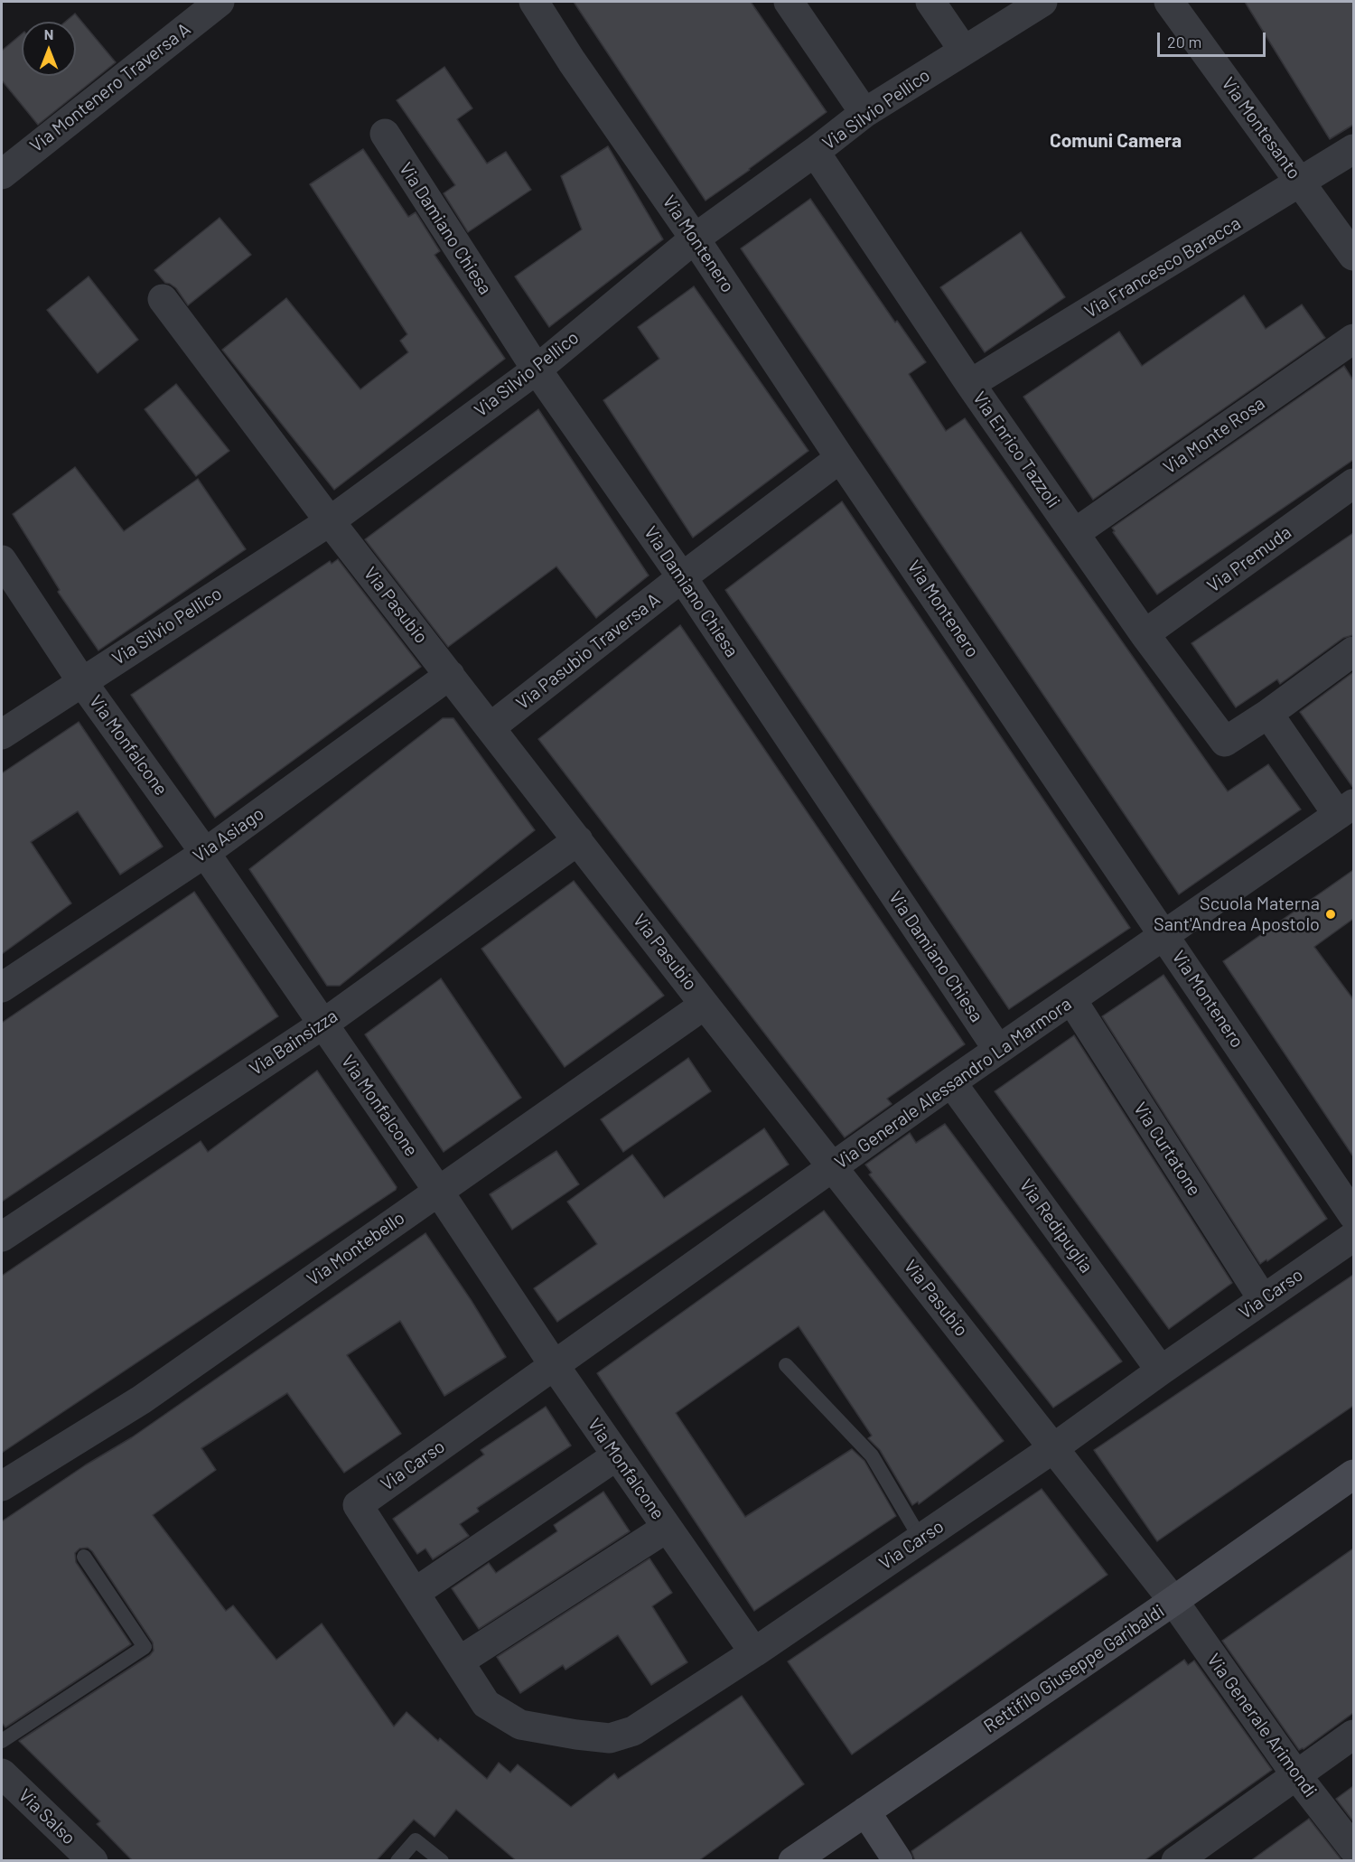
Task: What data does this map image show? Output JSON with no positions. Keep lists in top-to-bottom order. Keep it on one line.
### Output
{"streets":{"main road":["Rettifilo Giuseppe Garibaldi"],"street":["Via Montenero Traversa A","Via Silvio Pellico","Via Montesanto","Via Damiano Chiesa","Via Montenero","Via Francesco Baracca","Via Monte Rosa","Via Enrico Tazzoli","Via Premuda","Via Pasubio","Via Pasubio Traversa A","Via Monfalcone","Via Asiago","Via Bainsizza","Via Generale Alessandro La Marmora","Via Curtatone","Via Redipuglia","Via Montebello","Via Carso","Via Generale Arimondi","Via Salso"]},"crossings":[["Via Silvio Pellico","Via Damiano Chiesa"],["Via Silvio Pellico","Via Montenero"],["Via Silvio Pellico","Via Enrico Tazzoli"],["Via Silvio Pellico","Via Pasubio"],["Via Silvio Pellico","Via Monfalcone"],["Via Montesanto","Via Francesco Baracca"],["Via Damiano Chiesa","Via Pasubio Traversa A"],["Via Damiano Chiesa","Via Generale Alessandro La Marmora"],["Via Montenero","Via Pasubio Traversa A"],["Via Montenero","Via Generale Alessandro La Marmora"],["Via Francesco Baracca","Via Enrico Tazzoli"],["Via Monte Rosa","Via Enrico Tazzoli"],["Via Enrico Tazzoli","Via Premuda"],["Via Pasubio","Via Pasubio Traversa A"],["Via Pasubio","Via Asiago"],["Via Pasubio","Via Bainsizza"],["Via Pasubio","Via Generale Alessandro La Marmora"],["Via Pasubio","Via Montebello"],["Via Pasubio","Via Carso"],["Via Pasubio","Rettifilo Giuseppe Garibaldi"],["Via Pasubio","Via Generale Arimondi"],["Via Monfalcone","Via Asiago"],["Via Monfalcone","Via Bainsizza"],["Via Monfalcone","Via Generale Alessandro La Marmora"],["Via Monfalcone","Via Montebello"],["Via Monfalcone","Via Carso"],["Via Generale Alessandro La Marmora","Via Curtatone"],["Via Generale Alessandro La Marmora","Via Redipuglia"],["Via Generale Alessandro La Marmora","Via Carso"],["Via Curtatone","Via Carso"],["Via Redipuglia","Via Carso"],["Rettifilo Giuseppe Garibaldi","Via Generale Arimondi"]],"districts":["Comuni Camera"],"places":["Scuola Materna Sant'Andrea Apostolo"],"scale_bar":"20 m","north":"top"}
